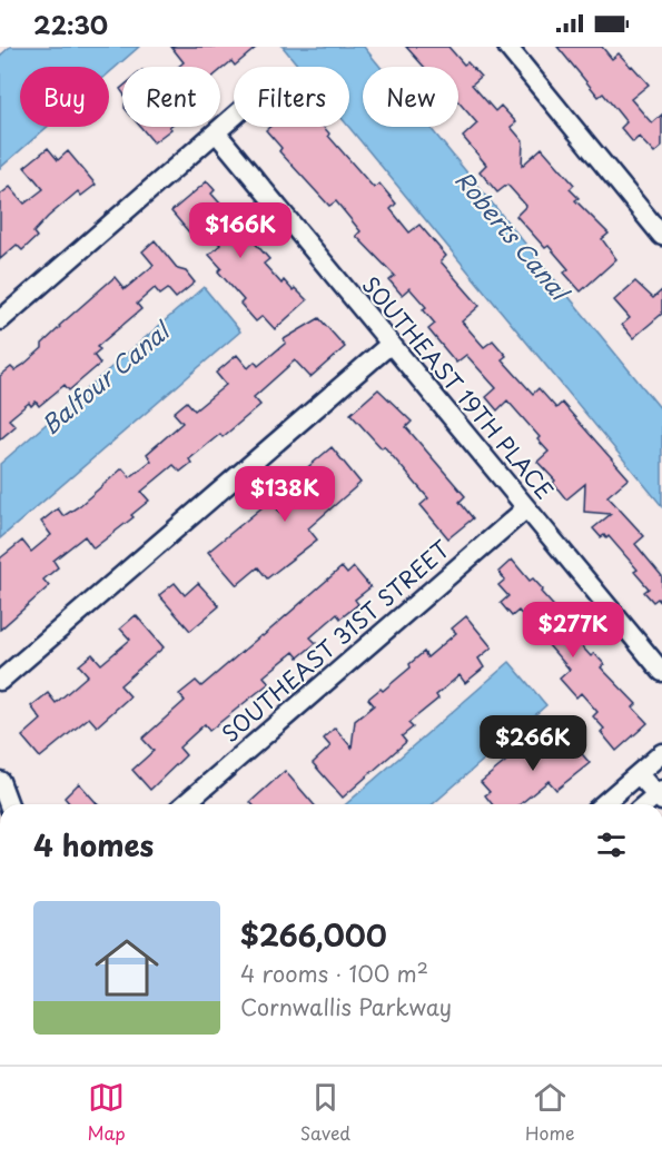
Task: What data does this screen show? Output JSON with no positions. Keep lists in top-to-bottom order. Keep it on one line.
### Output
{"streets":{"street":["SOUTHEAST 19TH PLACE","SOUTHEAST 31ST STREET"]},"crossings":[["SOUTHEAST 19TH PLACE","SOUTHEAST 31ST STREET"]],"water":["Roberts Canal","Balfour Canal"],"page":{"status":"22:30","chip":["Buy","Rent","Filters","New"],"price":["$166K","$138K","$277K","$266K"],"heading":"4 homes","list":[{"name":"$266,000","note":"4 rooms · 100 m² · Cornwallis Parkway"}],"tabs":["Map","Saved","Home"]}}
